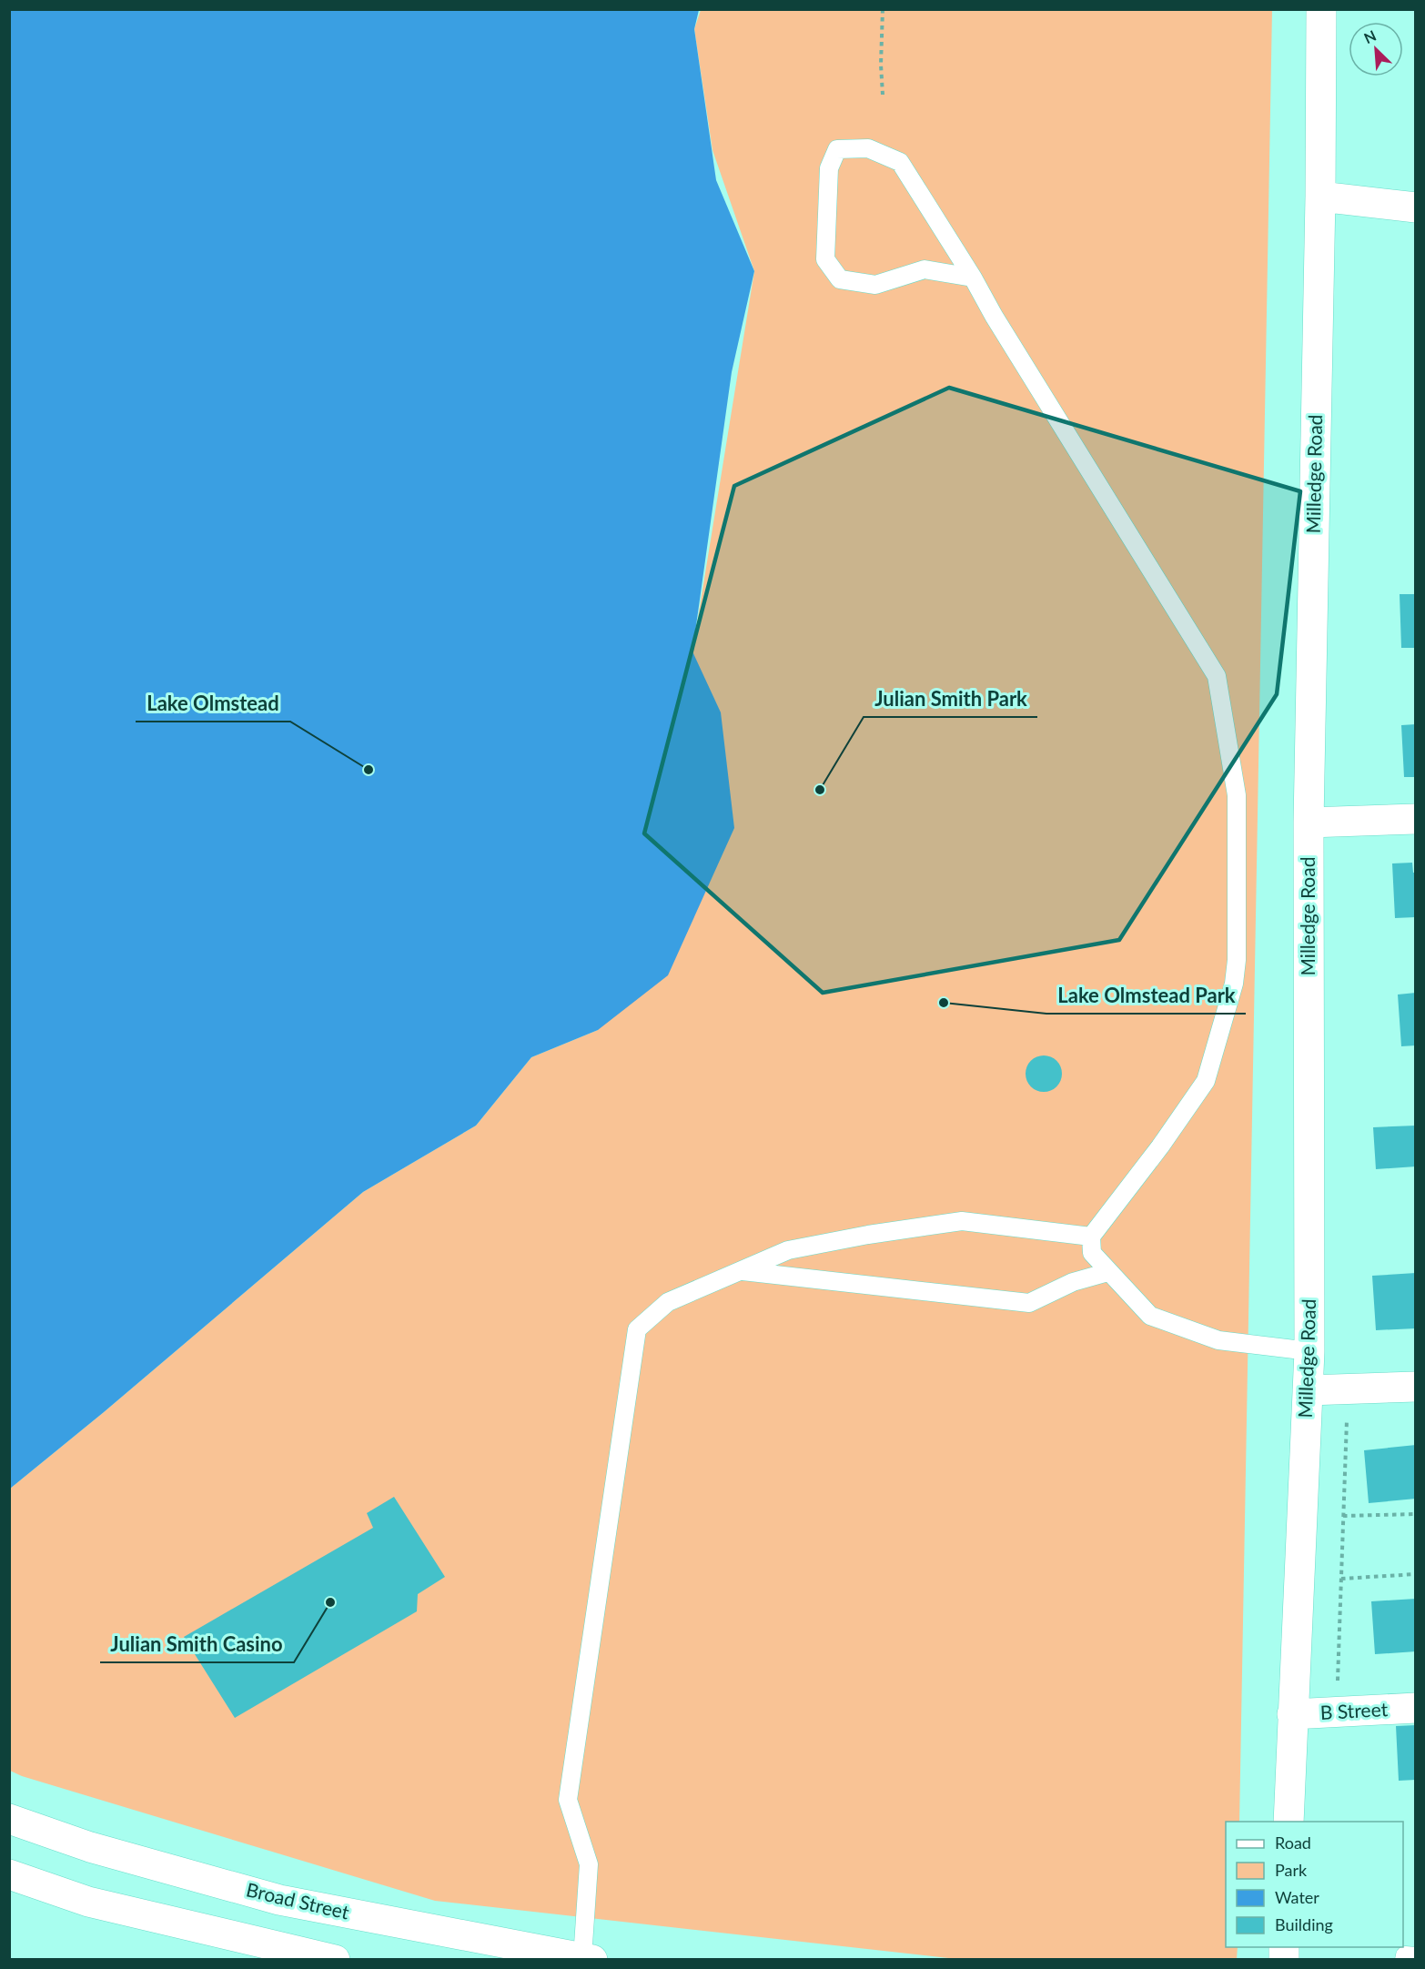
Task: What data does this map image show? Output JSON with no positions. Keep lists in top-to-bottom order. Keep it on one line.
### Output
{"streets":{"street":["Milledge Road","B Street","Broad Street"]},"crossings":[["Milledge Road","B Street"]],"places":["Lake Olmstead","Julian Smith Park","Lake Olmstead Park","Julian Smith Casino"],"legend":["Road","Park","Water","Building"],"north":"top left"}
